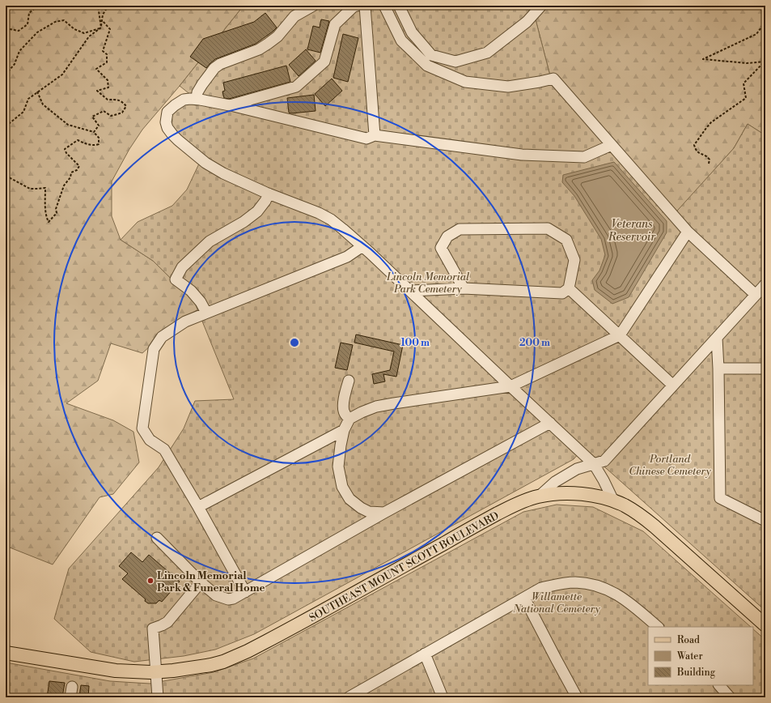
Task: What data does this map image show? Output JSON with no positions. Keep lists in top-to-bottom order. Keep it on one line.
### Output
{"streets":{"main road":["SOUTHEAST MOUNT SCOTT BOULEVARD"]},"water":["Veterans Reservoir"],"parks":["Lincoln Memorial Park Cemetery","Portland Chinese Cemetery","Willamette National Cemetery"],"places":["Lincoln Memorial Park & Funeral Home"],"legend":["Road","Water","Building"],"rings":["100 m","200 m"]}
